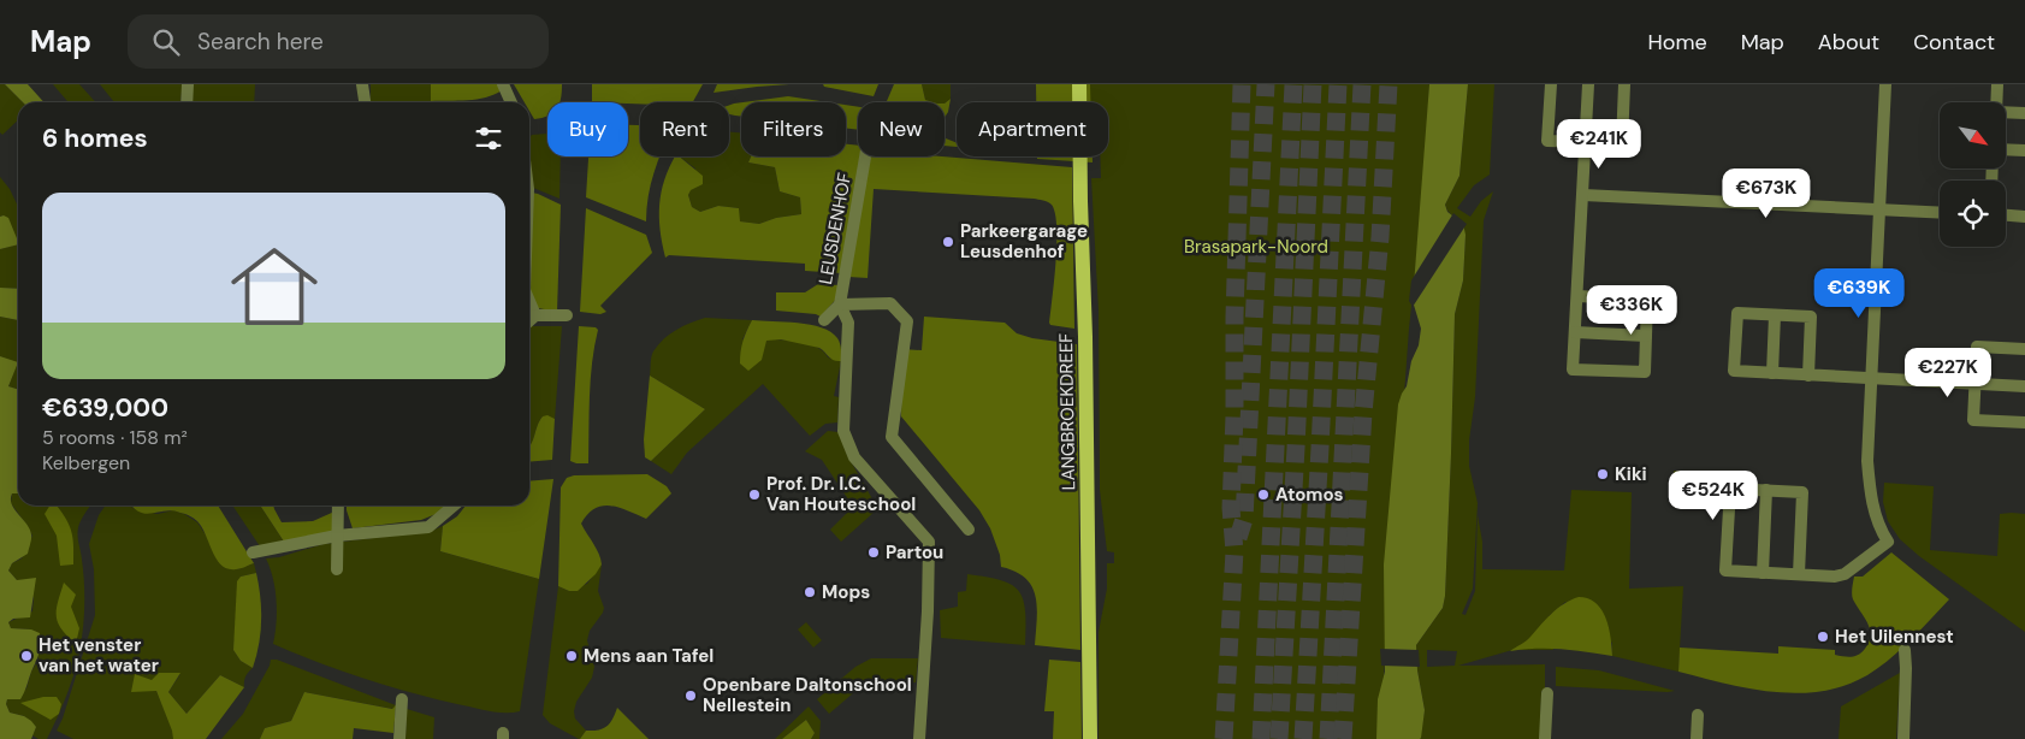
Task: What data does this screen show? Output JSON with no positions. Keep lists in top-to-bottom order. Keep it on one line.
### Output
{"streets":{"main road":["LANGBROEKDREEF"],"street":["LEUSDENHOF"]},"parks":["Brasapark-Noord"],"places":["Parkeergarage Leusdenhof","Kiki","Prof. Dr. I.C. Van Houteschool","Atomos","Partou","Mops","Het Uilennest","Het venster van het water","Mens aan Tafel","Openbare Daltonschool Nellestein"],"north":"bottom right","page":{"header":"Map","search":"Search here","nav":["Home","Map","About","Contact"],"chip":["Buy","Rent","Filters","New","Apartment"],"heading":"6 homes","price":["€241K","€673K","€639K","€336K","€227K","€524K"],"list":[{"name":"€639,000","note":"5 rooms · 158 m² · Kelbergen"}]}}
